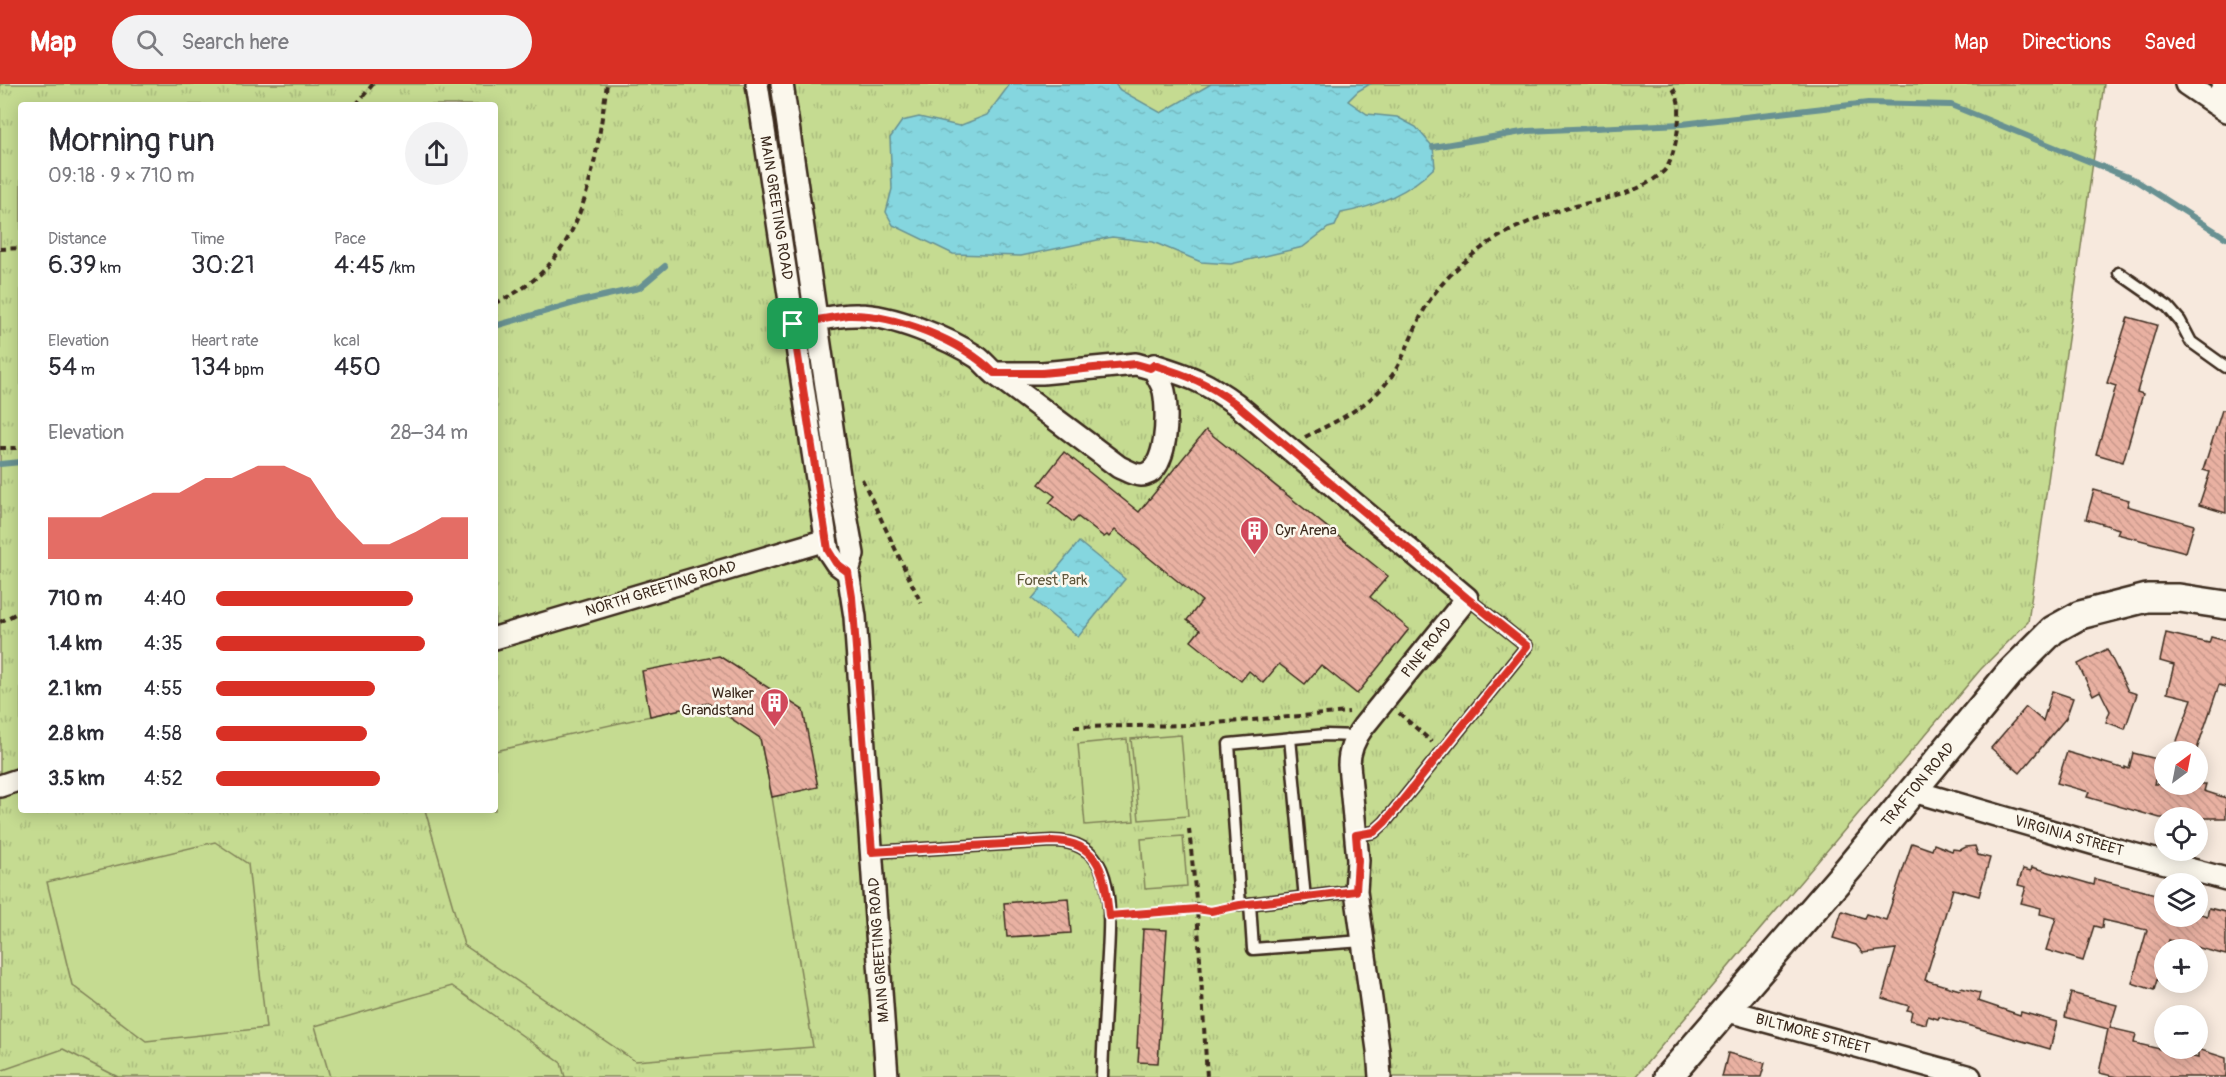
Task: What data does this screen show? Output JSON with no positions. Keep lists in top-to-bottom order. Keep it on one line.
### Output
{"streets":{"street":["MAIN GREETING ROAD","NORTH GREETING ROAD","PINE ROAD","TRAFTON ROAD","VIRGINIA STREET","BILTMORE STREET"]},"crossings":[["MAIN GREETING ROAD","NORTH GREETING ROAD"],["TRAFTON ROAD","VIRGINIA STREET"],["TRAFTON ROAD","BILTMORE STREET"]],"parks":["Forest Park"],"places":{"building":["Cyr Arena","Walker Grandstand"]},"north":"top right","page":{"header":"Map","search":"Search here","nav":["Map","Directions","Saved"],"heading":["Morning run","09:18 · 9 × 710 m"],"stats":[["Distance","6.39 km"],["Time","30:21"],["Pace","4:45 /km"],["Elevation","54 m"],["Heart rate","134 bpm"],["kcal","450"]],"chart":["Elevation","28–34 m"],"list":[{"name":"710 m","note":"4:40"},{"name":"1.4 km","note":"4:35"},{"name":"2.1 km","note":"4:55"},{"name":"2.8 km","note":"4:58"},{"name":"3.5 km","note":"4:52"}],"map_buttons":["+","−"]}}
